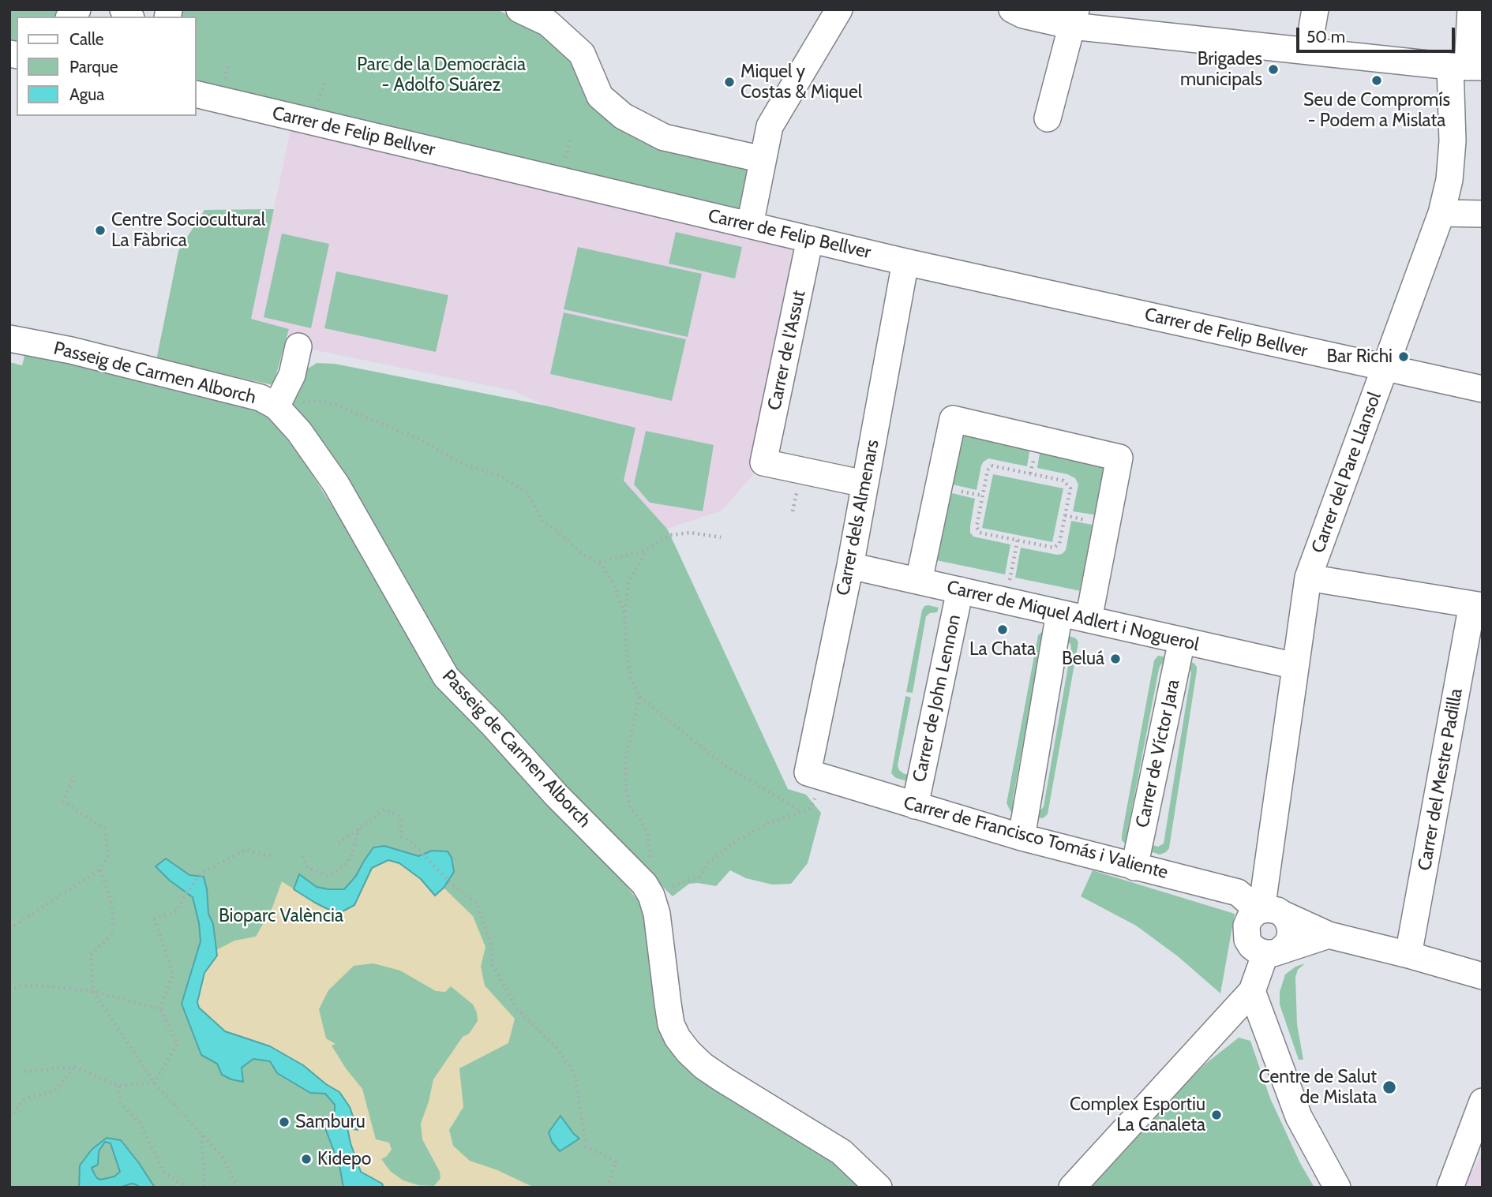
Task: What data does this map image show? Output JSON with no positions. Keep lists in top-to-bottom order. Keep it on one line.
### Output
{"streets":{"street":["Carrer de Felip Bellver","Carrer de l'Assut","Passeig de Carmen Alborch","Carrer del Pare Llansol","Carrer dels Almenars","Carrer de Miquel Adlert i Noguerol","Carrer de John Lennon","Carrer de Víctor Jara","Carrer del Mestre Padilla","Carrer de Francisco Tomás i Valiente"]},"crossings":[["Carrer de Felip Bellver","Carrer de l'Assut"],["Carrer de Felip Bellver","Carrer del Pare Llansol"],["Carrer de Felip Bellver","Carrer dels Almenars"],["Carrer de l'Assut","Carrer dels Almenars"],["Carrer del Pare Llansol","Carrer de Miquel Adlert i Noguerol"],["Carrer del Pare Llansol","Carrer de Francisco Tomás i Valiente"],["Carrer dels Almenars","Carrer de Miquel Adlert i Noguerol"],["Carrer dels Almenars","Carrer de Francisco Tomás i Valiente"],["Carrer de Miquel Adlert i Noguerol","Carrer de John Lennon"],["Carrer de Miquel Adlert i Noguerol","Carrer de Víctor Jara"],["Carrer de John Lennon","Carrer de Francisco Tomás i Valiente"],["Carrer de Víctor Jara","Carrer de Francisco Tomás i Valiente"],["Carrer del Mestre Padilla","Carrer de Francisco Tomás i Valiente"]],"parks":["Parc de la Democràcia - Adolfo Suárez","Bioparc València"],"places":["Brigades municipals","Seu de Compromís - Podem a Mislata","Miquel y Costas & Miquel","Centre Sociocultural La Fàbrica","Bar Richi","La Chata","Beluá","Centre de Salut de Mislata","Complex Esportiu La Canaleta","Samburu","Kidepo"],"legend":["Calle","Parque","Agua"],"scale_bar":"50 m"}
